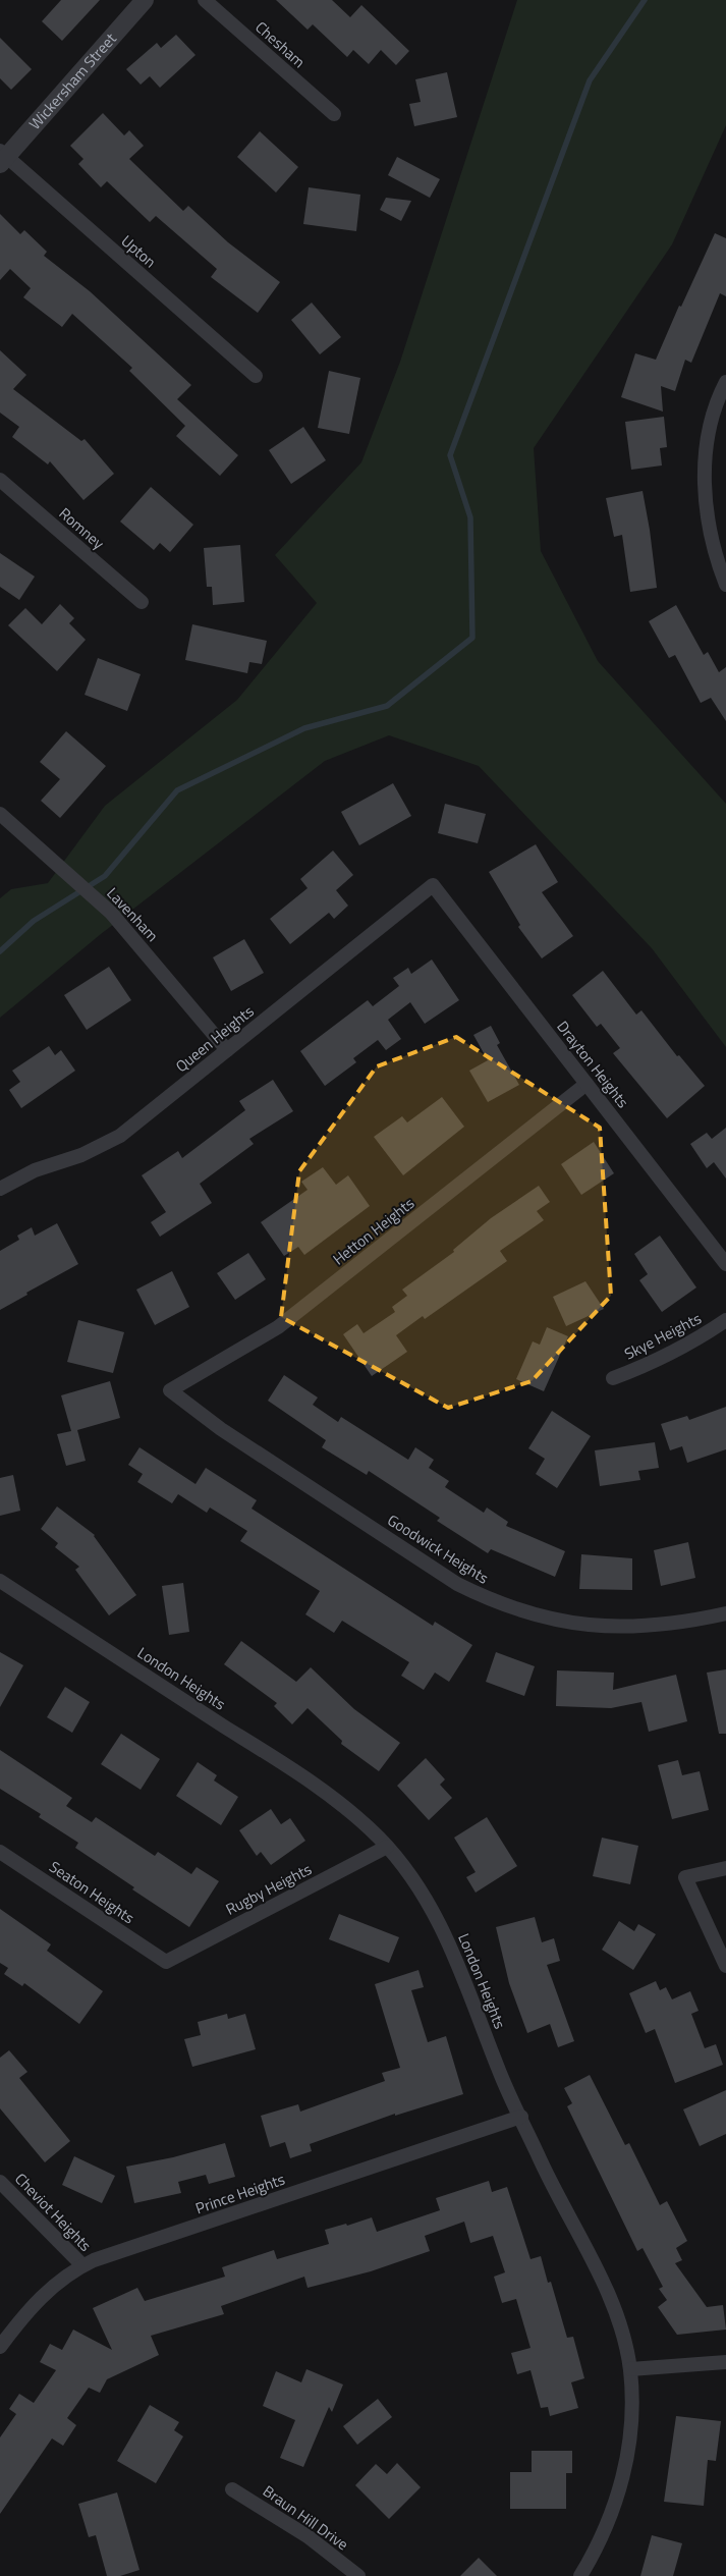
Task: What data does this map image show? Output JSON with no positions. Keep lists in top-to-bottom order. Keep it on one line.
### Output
{"streets":{"street":["Chesham","Wickersham Street","Upton","Romney","Lavenham","Queen Heights","Drayton Heights","Hetton Heights","Skye Heights","Goodwick Heights","London Heights","Rugby Heights","Seaton Heights","Prince Heights","Cheviot Heights","Braun Hill Drive"]},"crossings":[["Wickersham Street","Upton"],["Lavenham","Queen Heights"],["Queen Heights","Drayton Heights"],["Drayton Heights","Hetton Heights"],["Hetton Heights","Goodwick Heights"],["London Heights","Rugby Heights"],["London Heights","Prince Heights"],["Rugby Heights","Seaton Heights"],["Prince Heights","Cheviot Heights"]]}
